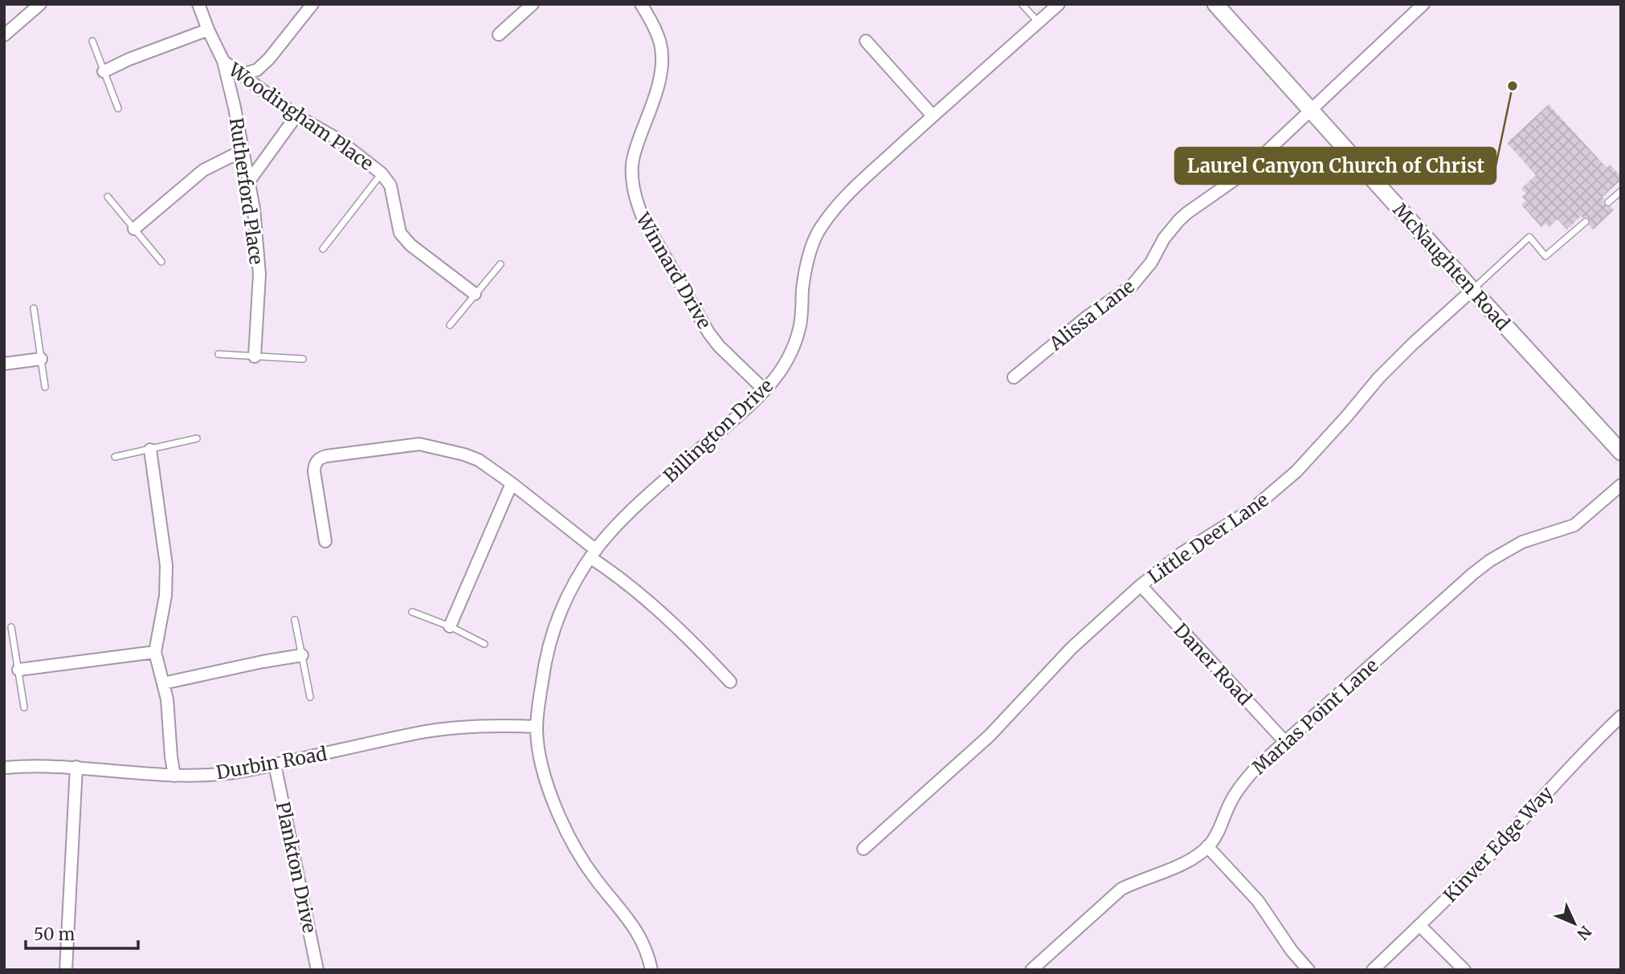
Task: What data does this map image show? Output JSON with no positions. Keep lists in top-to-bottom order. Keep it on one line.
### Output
{"streets":{"street":["Woodingham Place","Rutherford Place","McNaughten Road","Winnard Drive","Alissa Lane","Billington Drive","Little Deer Lane","Daner Road","Marias Point Lane","Durbin Road","Kinver Edge Way","Plankton Drive"]},"crossings":[["Woodingham Place","Rutherford Place"],["McNaughten Road","Alissa Lane"],["McNaughten Road","Little Deer Lane"],["Winnard Drive","Billington Drive"],["Billington Drive","Durbin Road"],["Little Deer Lane","Daner Road"],["Daner Road","Marias Point Lane"],["Durbin Road","Plankton Drive"]],"places":["Laurel Canyon Church of Christ"],"scale_bar":"50 m","north":"bottom right"}
